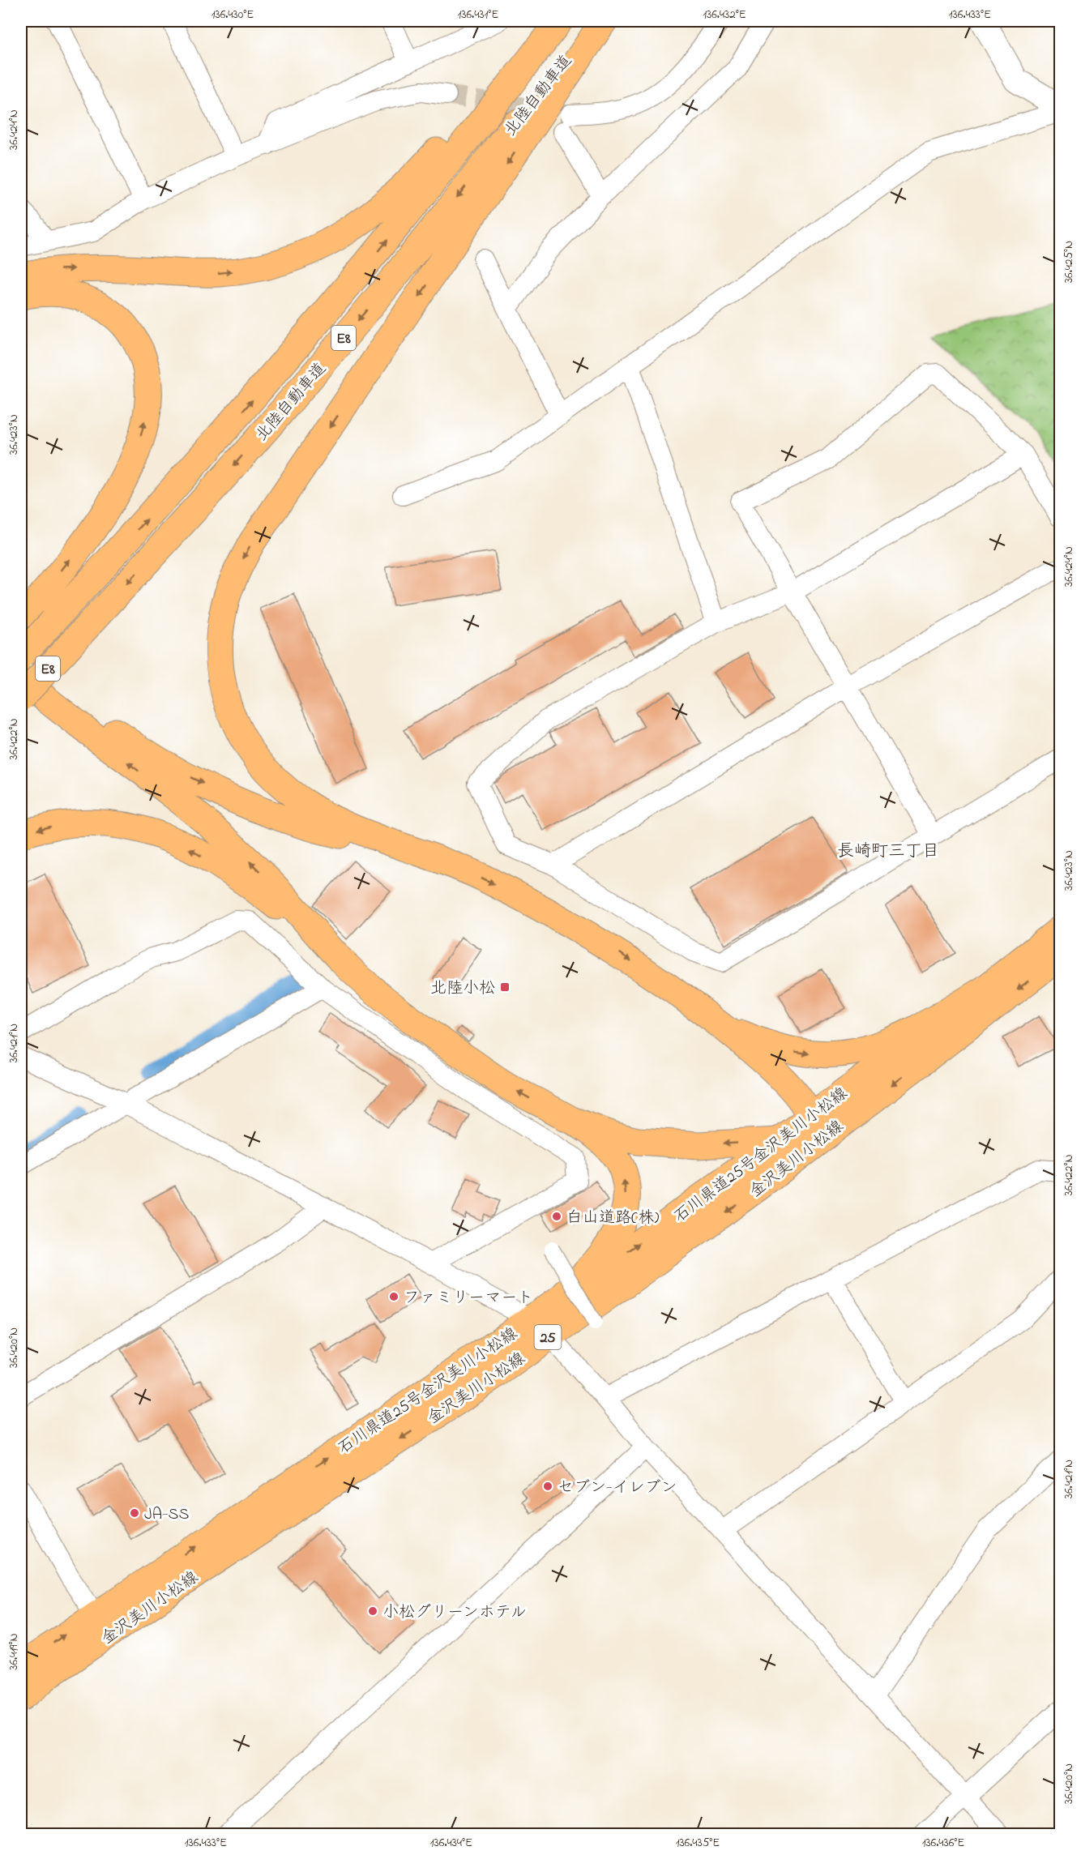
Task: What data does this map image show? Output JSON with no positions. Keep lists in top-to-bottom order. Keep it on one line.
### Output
{"streets":{"main road":["北陸自動車道","E8","石川県道25号金沢美川小松線","金沢美川小松線","25"]},"one_way":["石川県道25号金沢美川小松線","金沢美川小松線"],"districts":["長崎町三丁目"],"places":{"transit":["北陸小松"],"other":["白山道路(株)","ファミリーマート","セブン-イレブン","JA-SS","小松グリーンホテル"]},"coordinates":["136.430°E","136.431°E","136.432°E","136.433°E","36.424°N","36.425°N","36.423°N","36.422°N","36.421°N","36.420°N","36.419°N","136.434°E","136.435°E","136.436°E"]}
